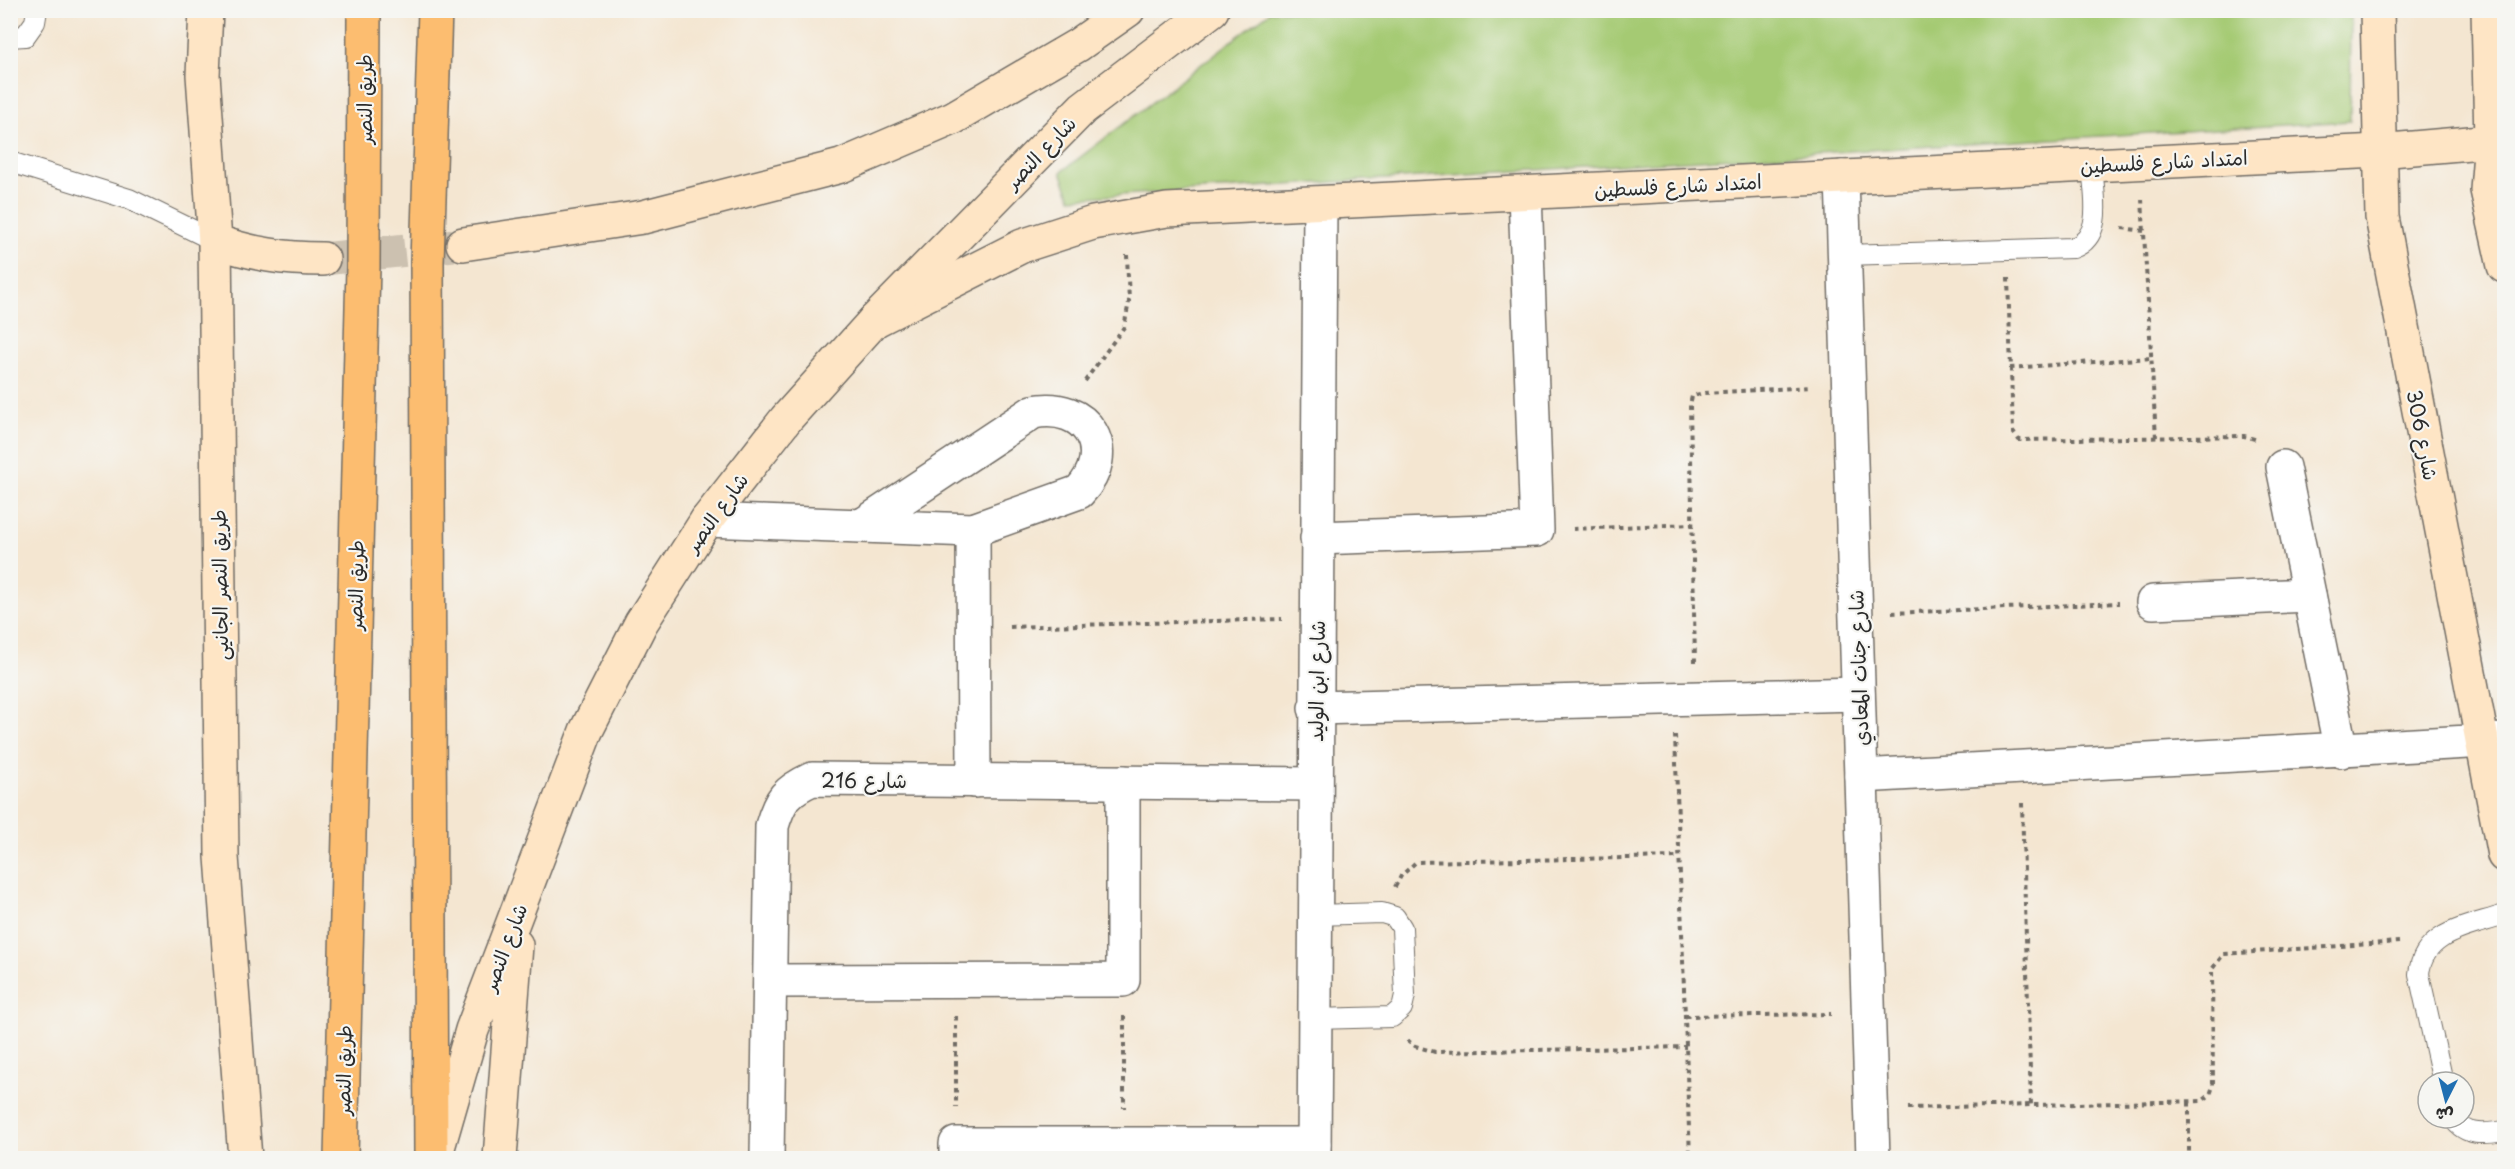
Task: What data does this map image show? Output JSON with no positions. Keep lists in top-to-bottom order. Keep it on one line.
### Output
{"streets":{"highway":["طريق النصر"],"main road":["شارع النصر","امتداد شارع فلسطين","شارع 306","طريق النصر الجانيى"],"street":["شارع جنات المعادي","شارع ابن الوليد","شارع 216"]},"crossings":[["شارع النصر","امتداد شارع فلسطين"],["امتداد شارع فلسطين","شارع 306"],["امتداد شارع فلسطين","شارع جنات المعادي"],["امتداد شارع فلسطين","شارع ابن الوليد"],["شارع ابن الوليد","شارع 216"]],"north":"bottom"}
